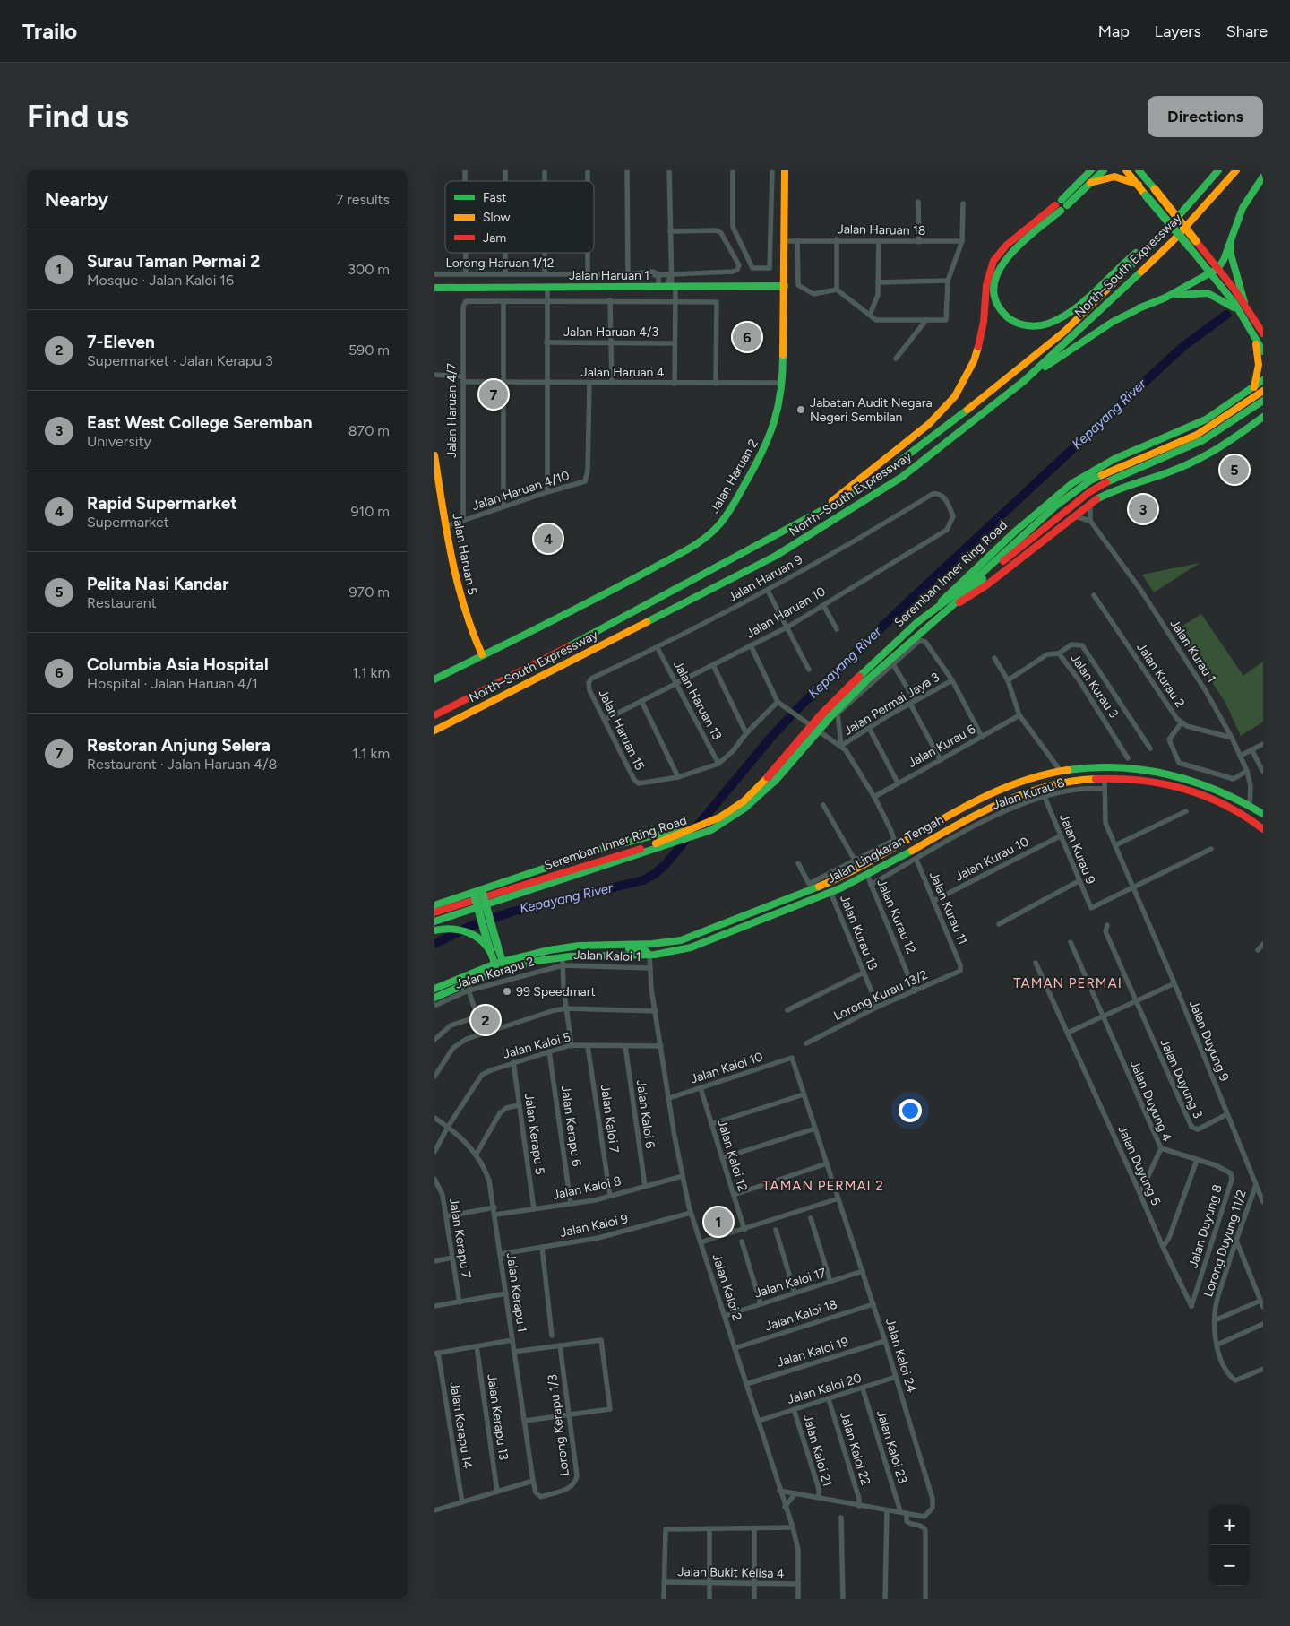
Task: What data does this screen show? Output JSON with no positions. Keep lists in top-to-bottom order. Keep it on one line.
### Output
{"streets":{"main road":["North–South Expressway","Jalan Haruan 1","Jalan Haruan 2","Jalan Haruan 5","Seremban Inner Ring Road","Jalan Lingkaran Tengah"],"street":["Jalan Haruan 18","Lorong Haruan 1/12","Jalan Haruan 4/3","Jalan Haruan 4","Jalan Haruan 4/7","Jalan Haruan 4/10","Jalan Haruan 9","Jalan Haruan 10","Jalan Kurau 1","Jalan Kurau 2","Jalan Kurau 3","Jalan Haruan 13","Jalan Permai Jaya 3","Jalan Haruan 15","Jalan Kurau 6","Jalan Kurau 8","Jalan Kurau 9","Jalan Kurau 10","Jalan Kurau 11","Jalan Kurau 12","Jalan Kurau 13","Jalan Kaloi 1","Jalan Kerapu 2","Lorong Kurau 13/2","Jalan Duyung 9","Jalan Kaloi 5","Jalan Kaloi 10","Jalan Duyung 3","Jalan Duyung 4","Jalan Kaloi 6","Jalan Kaloi 7","Jalan Kerapu 6","Jalan Kerapu 5","Jalan Kaloi 12","Jalan Duyung 5","Jalan Kaloi 8","Jalan Kaloi 9","Jalan Duyung 8","Jalan Kerapu 7","Lorong Duyung 11/2","Jalan Kaloi 17","Jalan Kaloi 2","Jalan Kerapu 1","Jalan Kaloi 18","Jalan Kaloi 19","Jalan Kaloi 24","Jalan Kaloi 20","Jalan Kerapu 13","Jalan Kerapu 14","Lorong Kerapu 1/3","Jalan Kaloi 23","Jalan Kaloi 22","Jalan Kaloi 21","Jalan Bukit Kelisa 4"]},"crossings":[["Jalan Haruan 18","Jalan Haruan 2"],["Jalan Haruan 1","Jalan Haruan 2"],["Jalan Haruan 4","Jalan Haruan 4/7"],["Jalan Haruan 4","Jalan Haruan 2"],["Jalan Haruan 4","Jalan Haruan 4/10"],["Jalan Haruan 4/7","Jalan Haruan 4/10"],["Jalan Haruan 2","Jalan Haruan 5"],["Jalan Haruan 4/10","Jalan Haruan 5"],["Jalan Haruan 9","Jalan Haruan 10"],["Jalan Haruan 9","Jalan Haruan 13"],["Jalan Haruan 9","Jalan Haruan 15"],["Jalan Haruan 10","Jalan Haruan 13"],["Jalan Haruan 10","Jalan Haruan 15"],["Jalan Kurau 1","Jalan Kurau 2"],["Jalan Kurau 1","Jalan Lingkaran Tengah"],["Jalan Kurau 8","Jalan Kurau 9"],["Jalan Kurau 8","Jalan Kurau 11"],["Jalan Kurau 8","Jalan Kurau 12"],["Jalan Kurau 8","Jalan Duyung 9"],["Jalan Lingkaran Tengah","Jalan Kurau 12"],["Jalan Lingkaran Tengah","Jalan Kurau 13"],["Jalan Lingkaran Tengah","Jalan Kaloi 1"],["Jalan Lingkaran Tengah","Jalan Kerapu 2"],["Jalan Lingkaran Tengah","Jalan Duyung 9"],["Jalan Lingkaran Tengah","Jalan Kaloi 2"],["Jalan Kurau 9","Jalan Kurau 10"],["Jalan Kurau 9","Jalan Duyung 9"],["Jalan Kurau 10","Jalan Kurau 11"],["Jalan Kurau 11","Lorong Kurau 13/2"],["Jalan Kurau 12","Lorong Kurau 13/2"],["Jalan Kurau 13","Lorong Kurau 13/2"],["Jalan Kaloi 1","Jalan Kerapu 2"],["Jalan Kaloi 1","Jalan Kaloi 2"],["Jalan Duyung 9","Jalan Duyung 3"],["Jalan Duyung 9","Lorong Duyung 11/2"],["Jalan Kaloi 5","Jalan Kaloi 6"],["Jalan Kaloi 5","Jalan Kaloi 7"],["Jalan Kaloi 5","Jalan Kerapu 6"],["Jalan Kaloi 5","Jalan Kerapu 5"],["Jalan Kaloi 5","Jalan Kaloi 2"],["Jalan Kaloi 5","Jalan Kerapu 1"],["Jalan Kaloi 10","Jalan Kaloi 12"],["Jalan Kaloi 10","Jalan Kaloi 2"],["Jalan Kaloi 10","Jalan Kaloi 24"],["Jalan Duyung 4","Jalan Duyung 5"],["Jalan Duyung 4","Jalan Duyung 8"],["Jalan Kaloi 6","Jalan Kaloi 8"],["Jalan Kaloi 7","Jalan Kaloi 8"],["Jalan Kerapu 6","Jalan Kaloi 8"],["Jalan Kerapu 5","Jalan Kaloi 8"],["Jalan Duyung 5","Jalan Duyung 8"],["Jalan Kaloi 8","Jalan Kaloi 2"],["Jalan Kaloi 8","Jalan Kerapu 1"],["Jalan Kaloi 9","Jalan Kaloi 2"],["Jalan Kaloi 9","Jalan Kerapu 1"],["Jalan Kaloi 17","Jalan Kaloi 2"],["Jalan Kaloi 17","Jalan Kaloi 24"],["Jalan Kaloi 2","Jalan Kaloi 18"],["Jalan Kaloi 2","Jalan Kaloi 19"],["Jalan Kaloi 2","Jalan Kaloi 24"],["Jalan Kaloi 2","Jalan Kaloi 20"],["Jalan Kaloi 2","Jalan Bukit Kelisa 4"],["Jalan Kerapu 1","Lorong Kerapu 1/3"],["Jalan Kaloi 18","Jalan Kaloi 24"],["Jalan Kaloi 19","Jalan Kaloi 24"],["Jalan Kaloi 24","Jalan Kaloi 20"],["Jalan Kaloi 24","Jalan Kaloi 23"],["Jalan Kaloi 24","Jalan Kaloi 22"],["Jalan Kaloi 24","Jalan Kaloi 21"],["Jalan Kaloi 20","Jalan Kaloi 23"],["Jalan Kaloi 20","Jalan Kaloi 22"],["Jalan Kaloi 20","Jalan Kaloi 21"]],"districts":["TAMAN PERMAI","TAMAN PERMAI 2"],"water":["Kepayang River"],"places":["Jabatan Audit Negara Negeri Sembilan","99 Speedmart"],"legend":["Fast","Slow","Jam"],"page":{"header":"Trailo","nav":["Map","Layers","Share"],"buttons":"Directions","title":"Find us","heading":["Nearby","7 results"],"list":[{"mark":"1","name":"Surau Taman Permai 2","note":"Mosque · Jalan Kaloi 16","value":"300 m"},{"mark":"2","name":"7-Eleven","note":"Supermarket · Jalan Kerapu 3","value":"590 m"},{"mark":"3","name":"East West College Seremban","note":"University","value":"870 m"},{"mark":"4","name":"Rapid Supermarket","note":"Supermarket","value":"910 m"},{"mark":"5","name":"Pelita Nasi Kandar","note":"Restaurant","value":"970 m"},{"mark":"6","name":"Columbia Asia Hospital","note":"Hospital · Jalan Haruan 4/1","value":"1.1 km"},{"mark":"7","name":"Restoran Anjung Selera","note":"Restaurant · Jalan Haruan 4/8","value":"1.1 km"}],"pins":["6","7","5","3","4","2","1"],"map_buttons":["+","−"]}}
